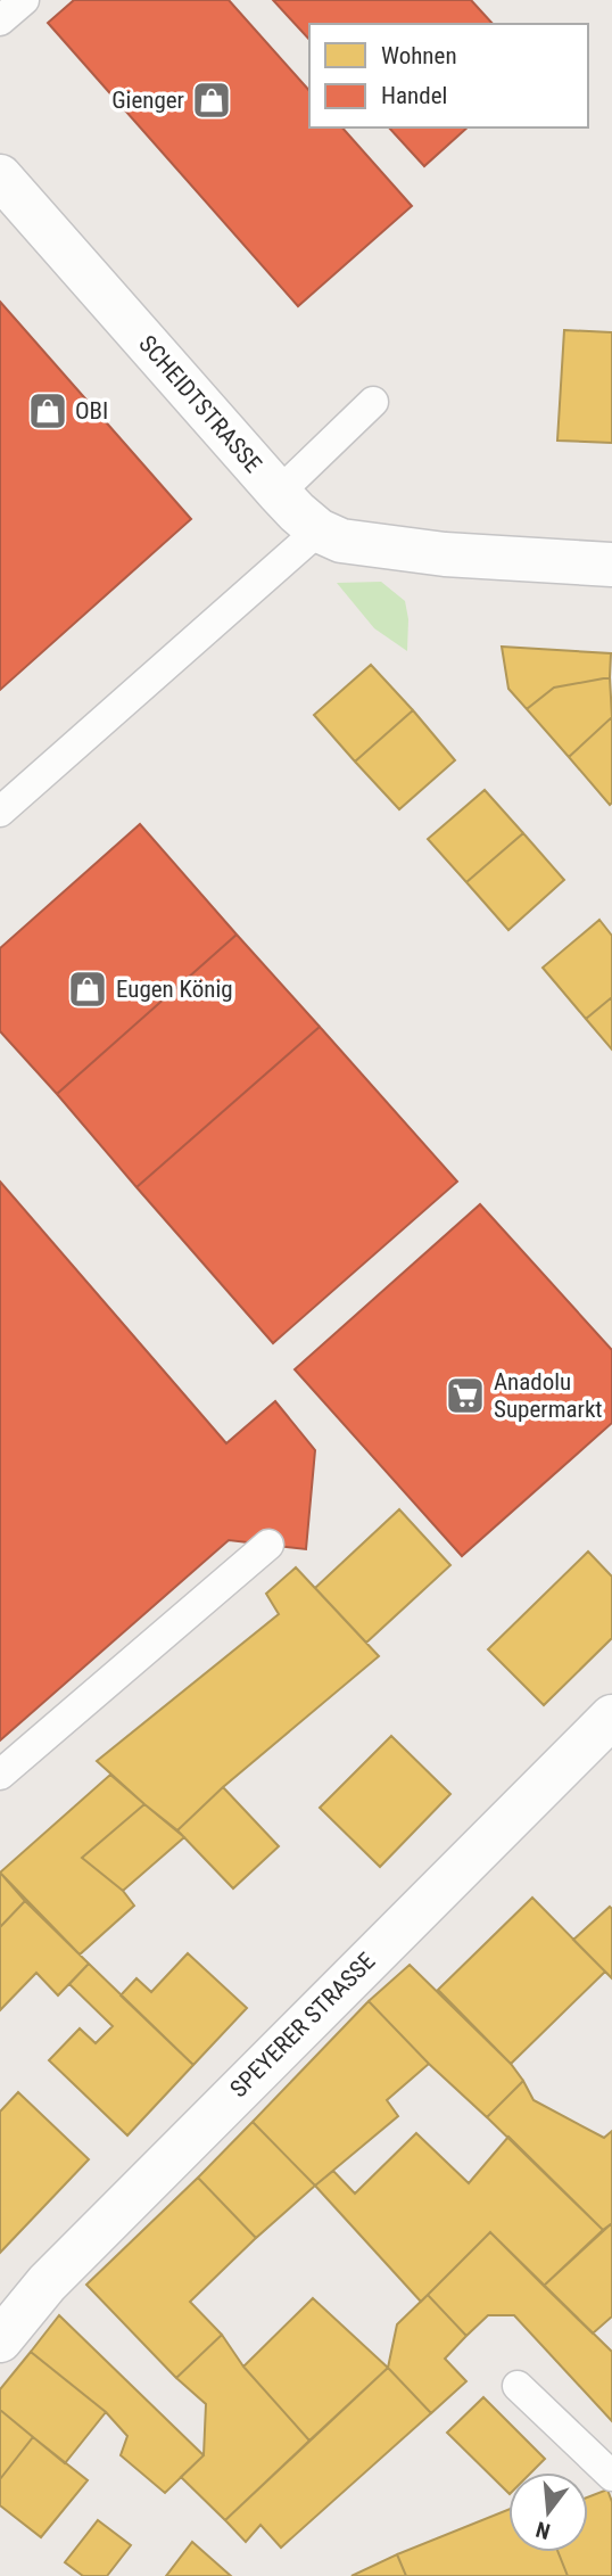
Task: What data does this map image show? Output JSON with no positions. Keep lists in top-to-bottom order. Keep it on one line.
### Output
{"streets":{"street":["SCHEIDTSTRASSE","SPEYERER STRASSE"]},"places":{"shop":["Gienger","OBI","Eugen König"],"supermarket":["Anadolu Supermarkt"]},"legend":["Wohnen","Handel"],"north":"bottom"}
